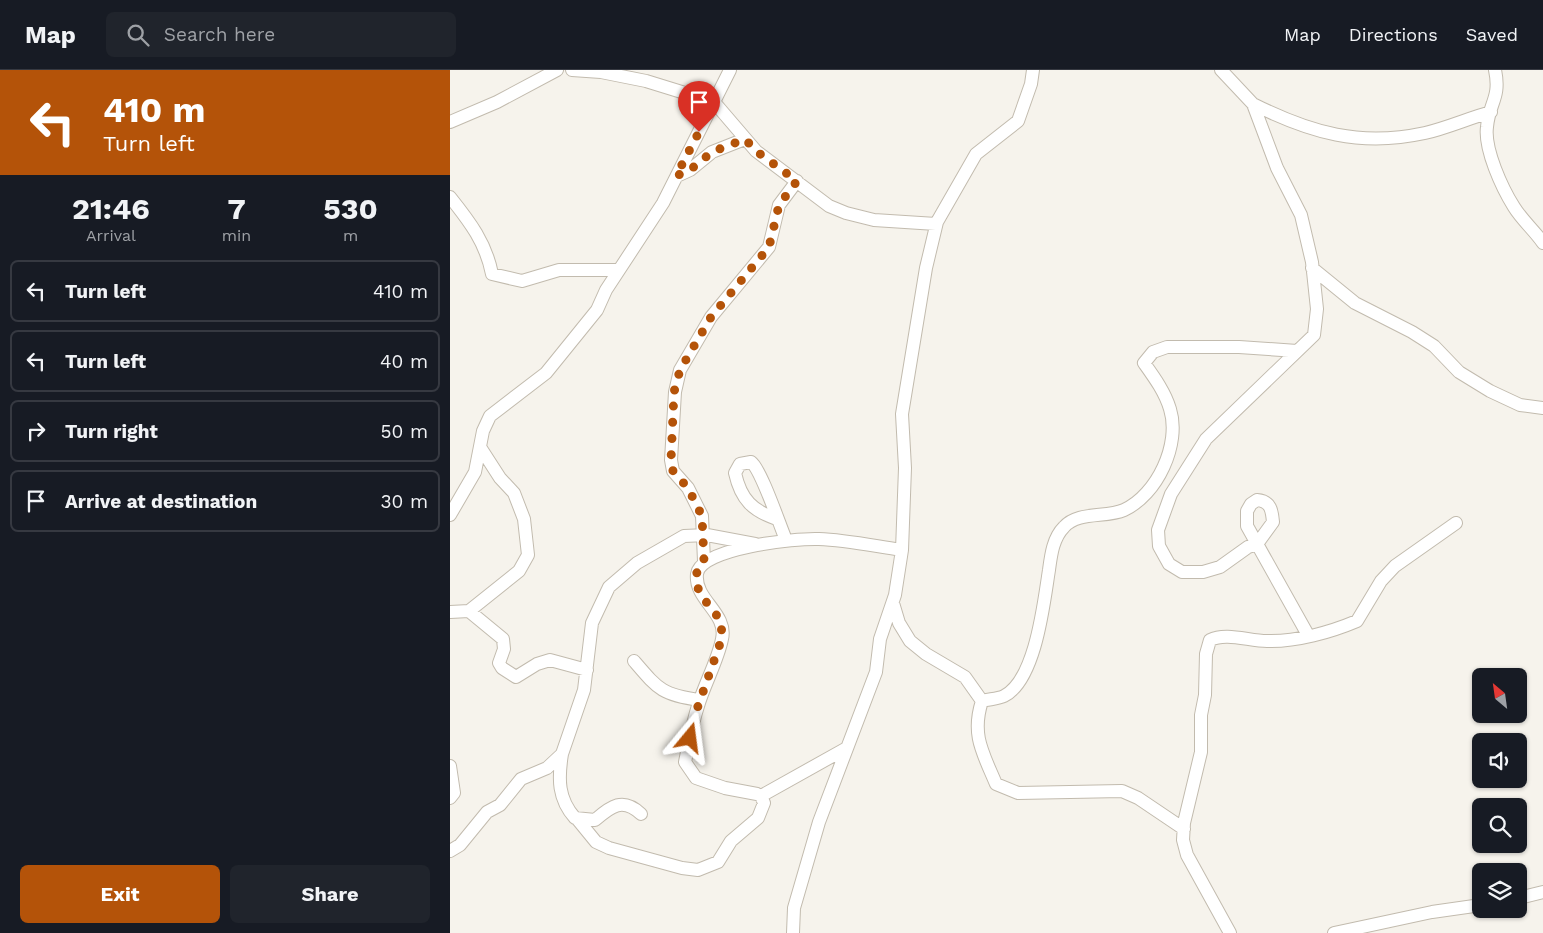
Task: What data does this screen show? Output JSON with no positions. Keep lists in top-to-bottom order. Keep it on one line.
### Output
{"north":"top left","page":{"header":"Map","search":"Search here","nav":["Map","Directions","Saved"],"turn":["410 m","Turn left"],"eta":["21:46","Arrival","7","min","530","m"],"list":[{"name":"Turn left","value":"410 m"},{"name":"Turn left","value":"40 m"},{"name":"Turn right","value":"50 m"},{"name":"Arrive at destination","value":"30 m"}],"buttons":["Exit","Share"]}}
